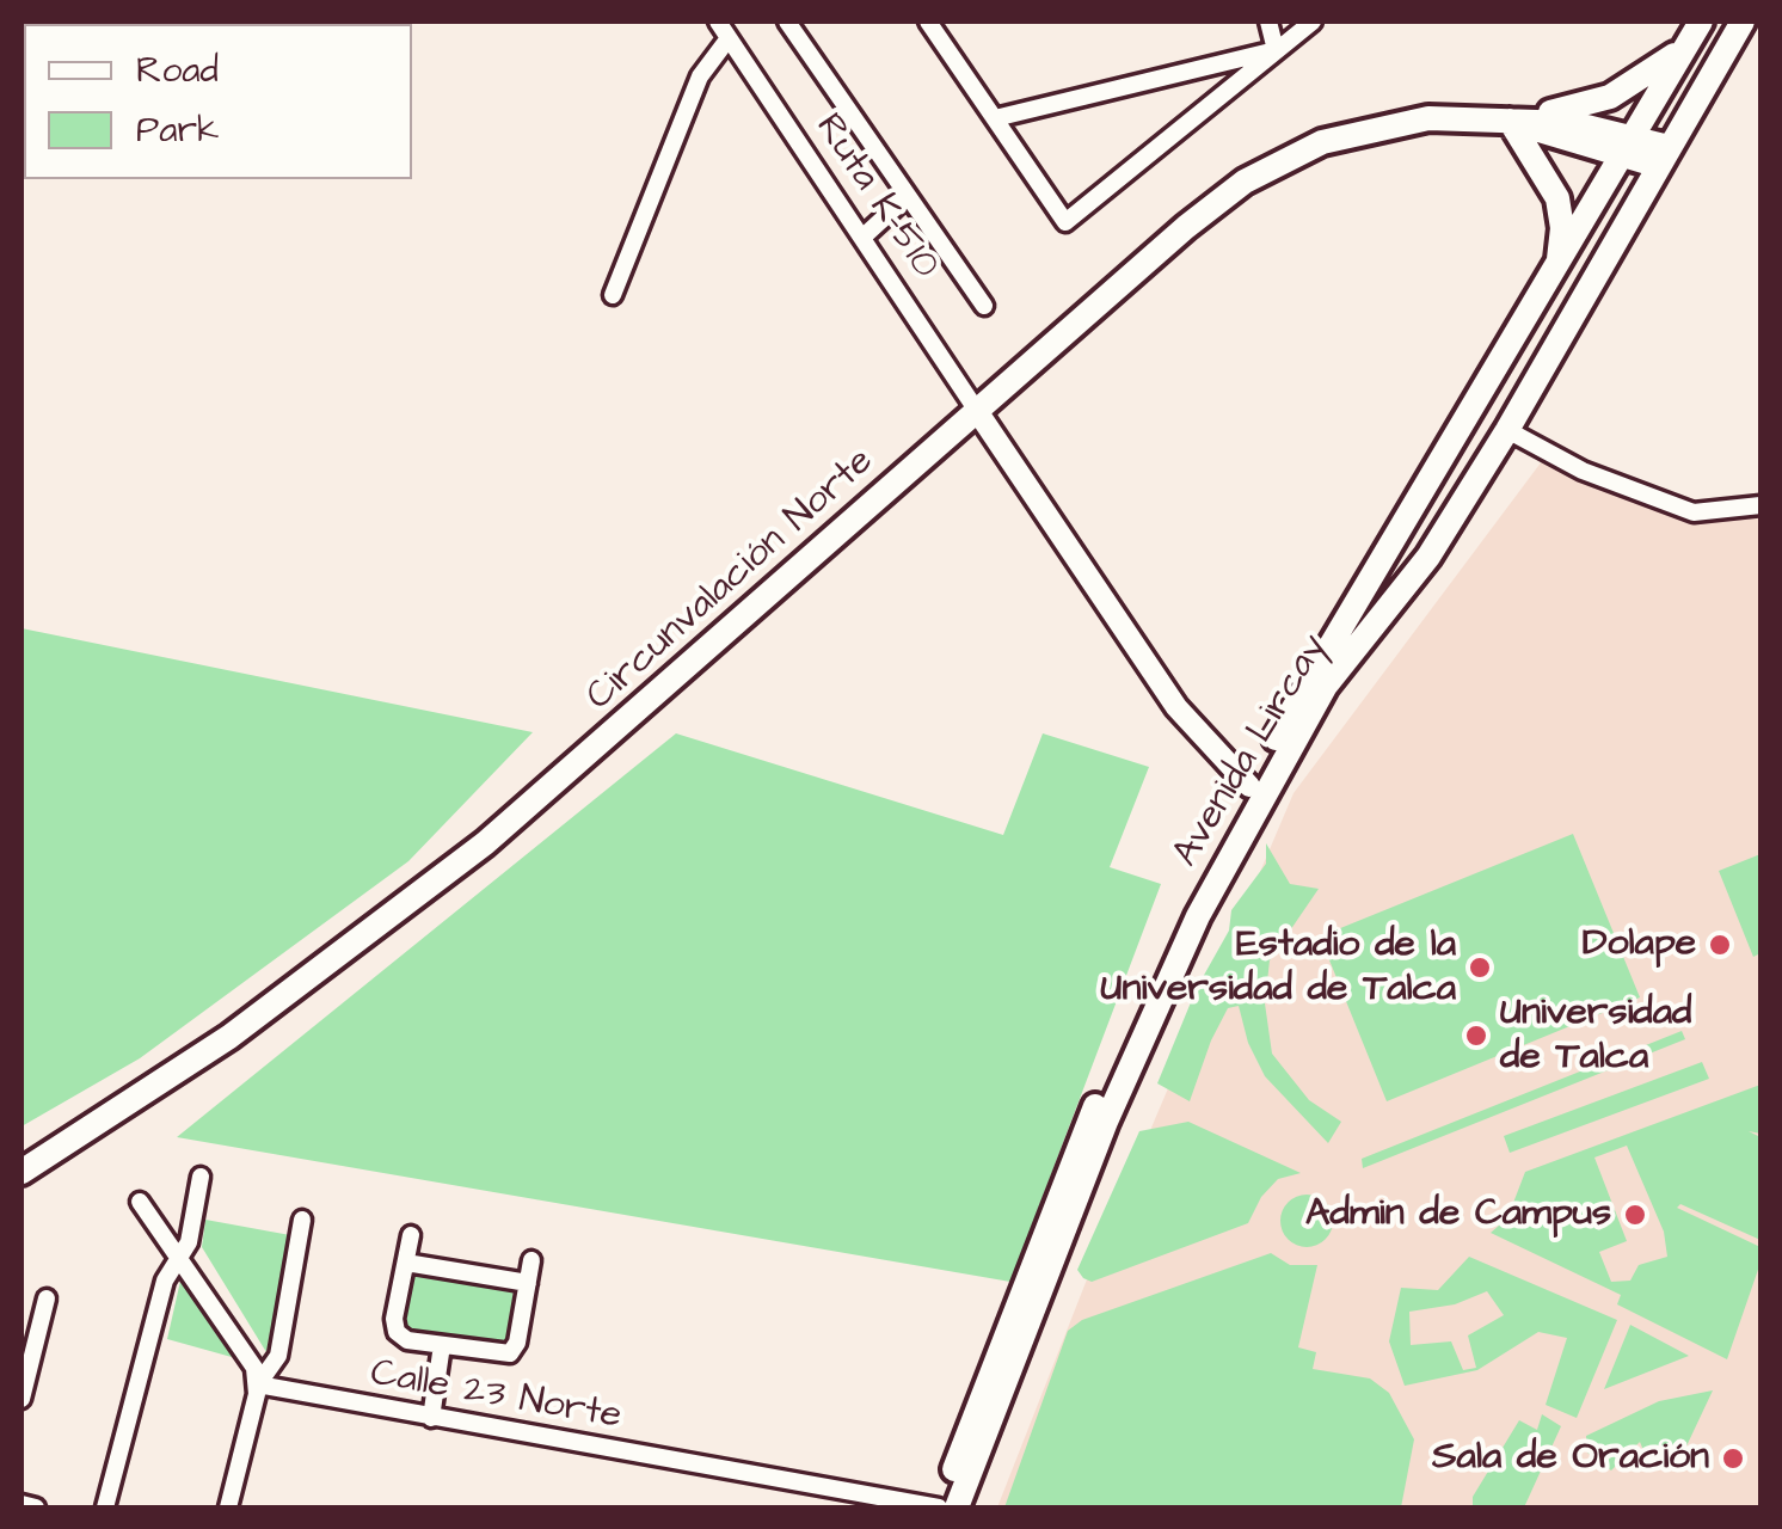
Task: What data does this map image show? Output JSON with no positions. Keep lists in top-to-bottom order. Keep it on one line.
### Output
{"streets":{"main road":["Circunvalación Norte","Avenida Lircay"],"street":["Ruta K-510","Calle 23 Norte"]},"crossings":[["Ruta K-510","Circunvalación Norte"],["Circunvalación Norte","Avenida Lircay"],["Avenida Lircay","Calle 23 Norte"]],"places":["Dolape","Estadio de la Universidad de Talca","Universidad de Talca","Admin de Campus","Sala de Oración"],"legend":["Road","Park"]}
